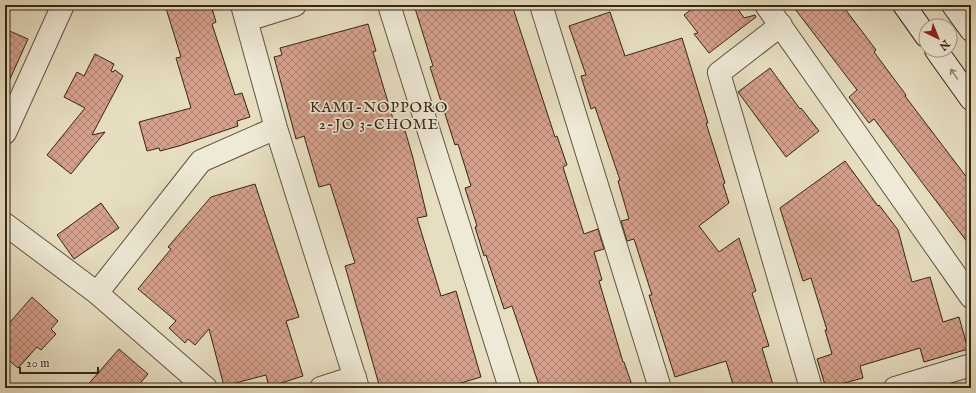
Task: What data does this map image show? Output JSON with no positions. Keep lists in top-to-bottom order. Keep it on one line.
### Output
{"districts":["KAMI-NOPPORO 2-JO 3-CHOME"],"scale_bar":"20 m","north":"bottom right"}
